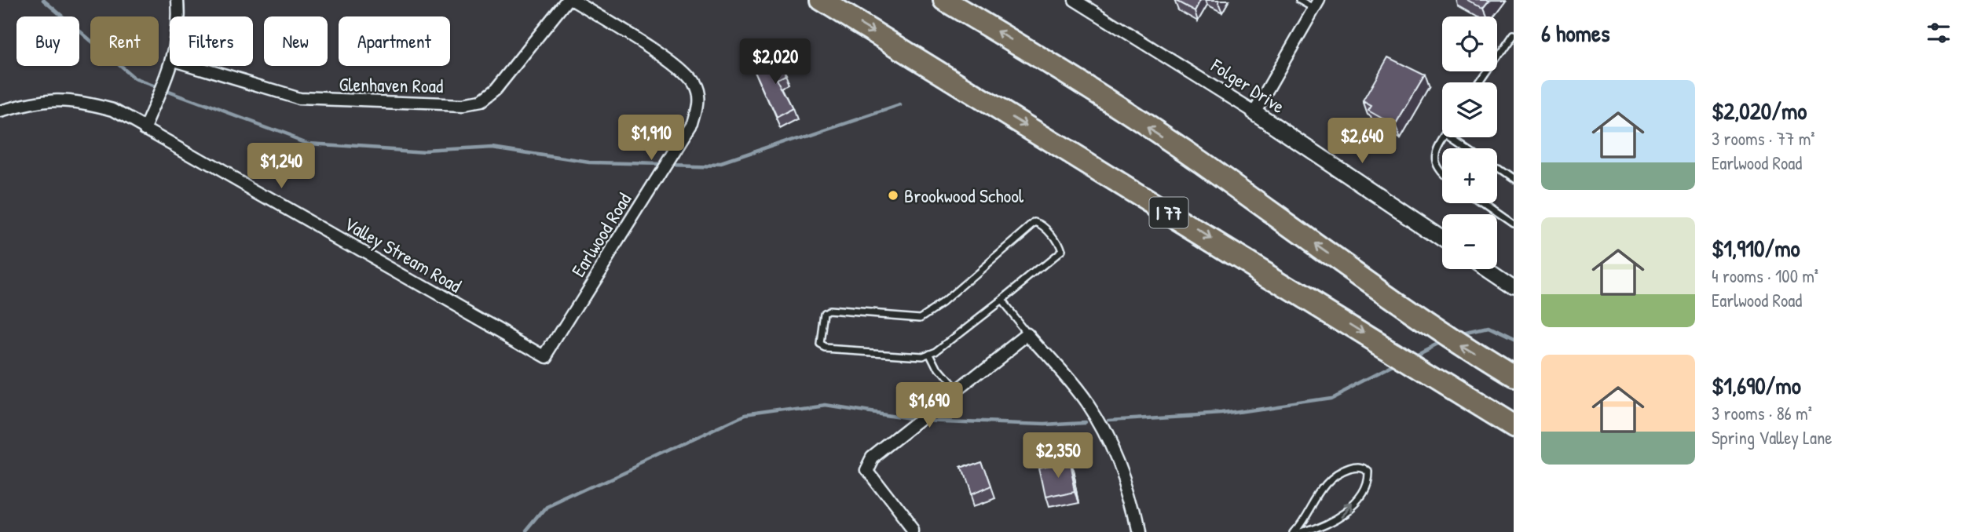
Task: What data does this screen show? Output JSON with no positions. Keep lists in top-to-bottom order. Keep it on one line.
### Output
{"streets":{"highway":["I 77"],"street":["Glenhaven Road","Folger Drive","Earlwood Road","Valley Stream Road"]},"crossings":[["Earlwood Road","Valley Stream Road"]],"places":["Brookwood School"],"page":{"heading":"6 homes","map_buttons":["+","−"],"chip":["Buy","Rent","Filters","New","Apartment"],"price":["$2,020","$1,910","$2,640","$1,240","$1,690","$2,350"],"list":[{"name":"$2,020/mo","note":"3 rooms · 77 m² · Earlwood Road"},{"name":"$1,910/mo","note":"4 rooms · 100 m² · Earlwood Road"},{"name":"$1,690/mo","note":"3 rooms · 86 m² · Spring Valley Lane"}]}}
